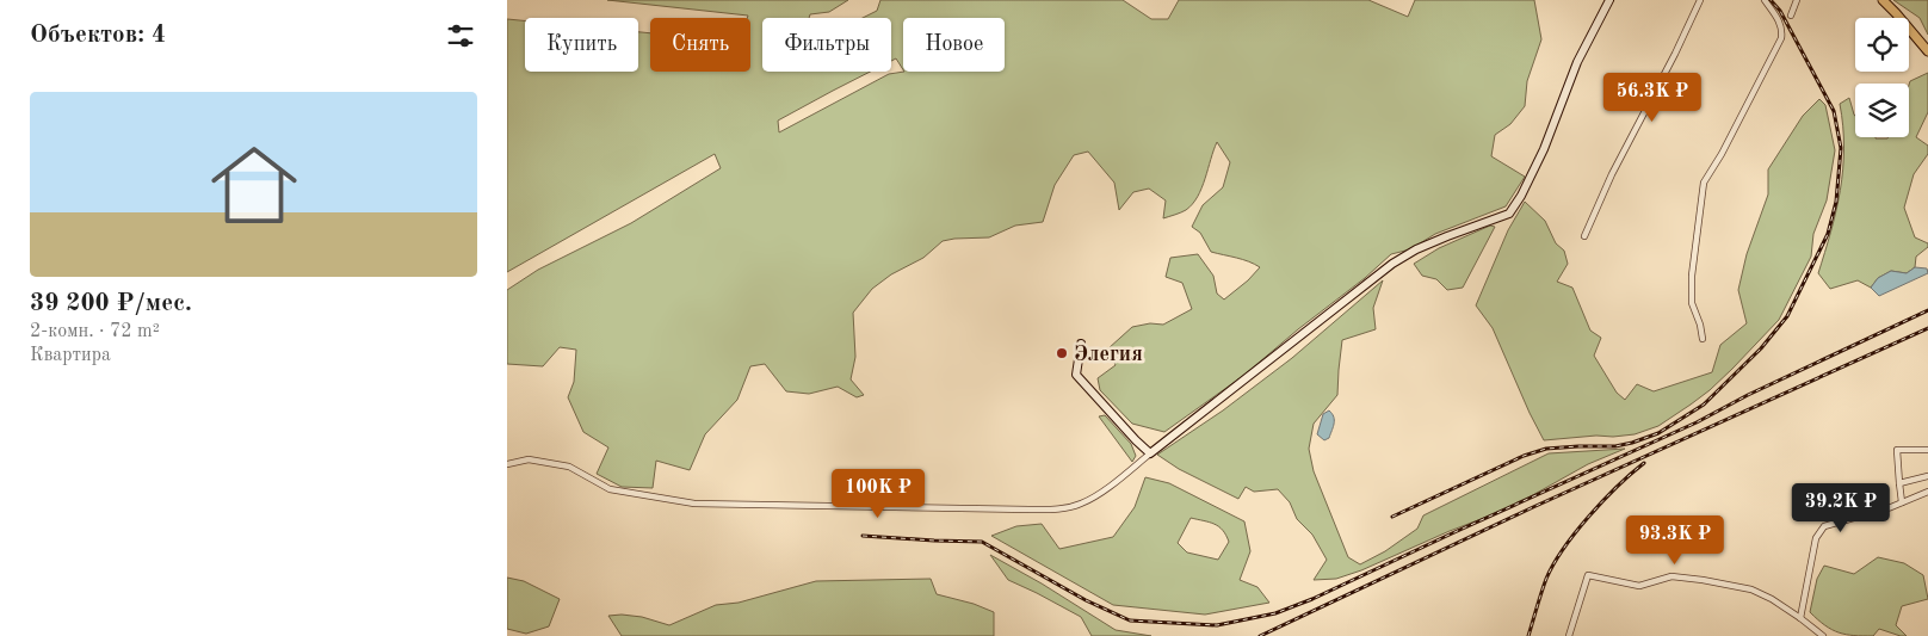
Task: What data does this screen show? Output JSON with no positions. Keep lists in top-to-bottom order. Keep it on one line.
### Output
{"places":["Элегия"],"page":{"heading":"Объектов: 4","chip":["Купить","Снять","Фильтры","Новое"],"list":[{"name":"39 200 ₽/мес.","note":"2-комн. · 72 m² · Квартира"}],"price":["56.3K ₽","100K ₽","39.2K ₽","93.3K ₽"]}}
